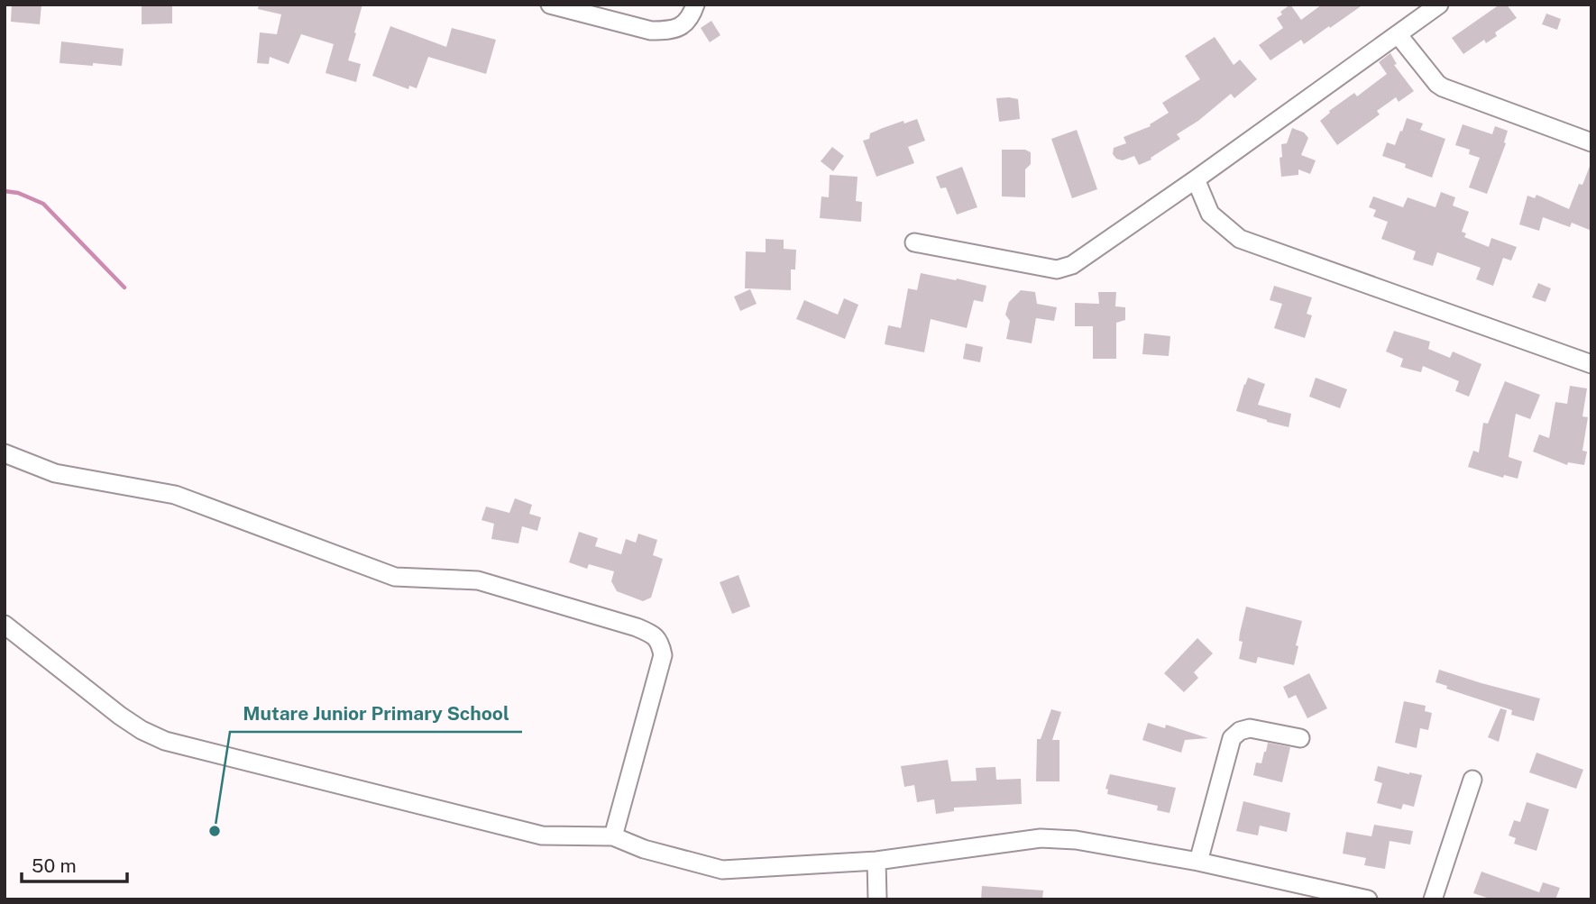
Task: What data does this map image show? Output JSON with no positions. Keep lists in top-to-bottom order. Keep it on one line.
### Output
{"places":["Mutare Junior Primary School"],"scale_bar":"50 m"}
